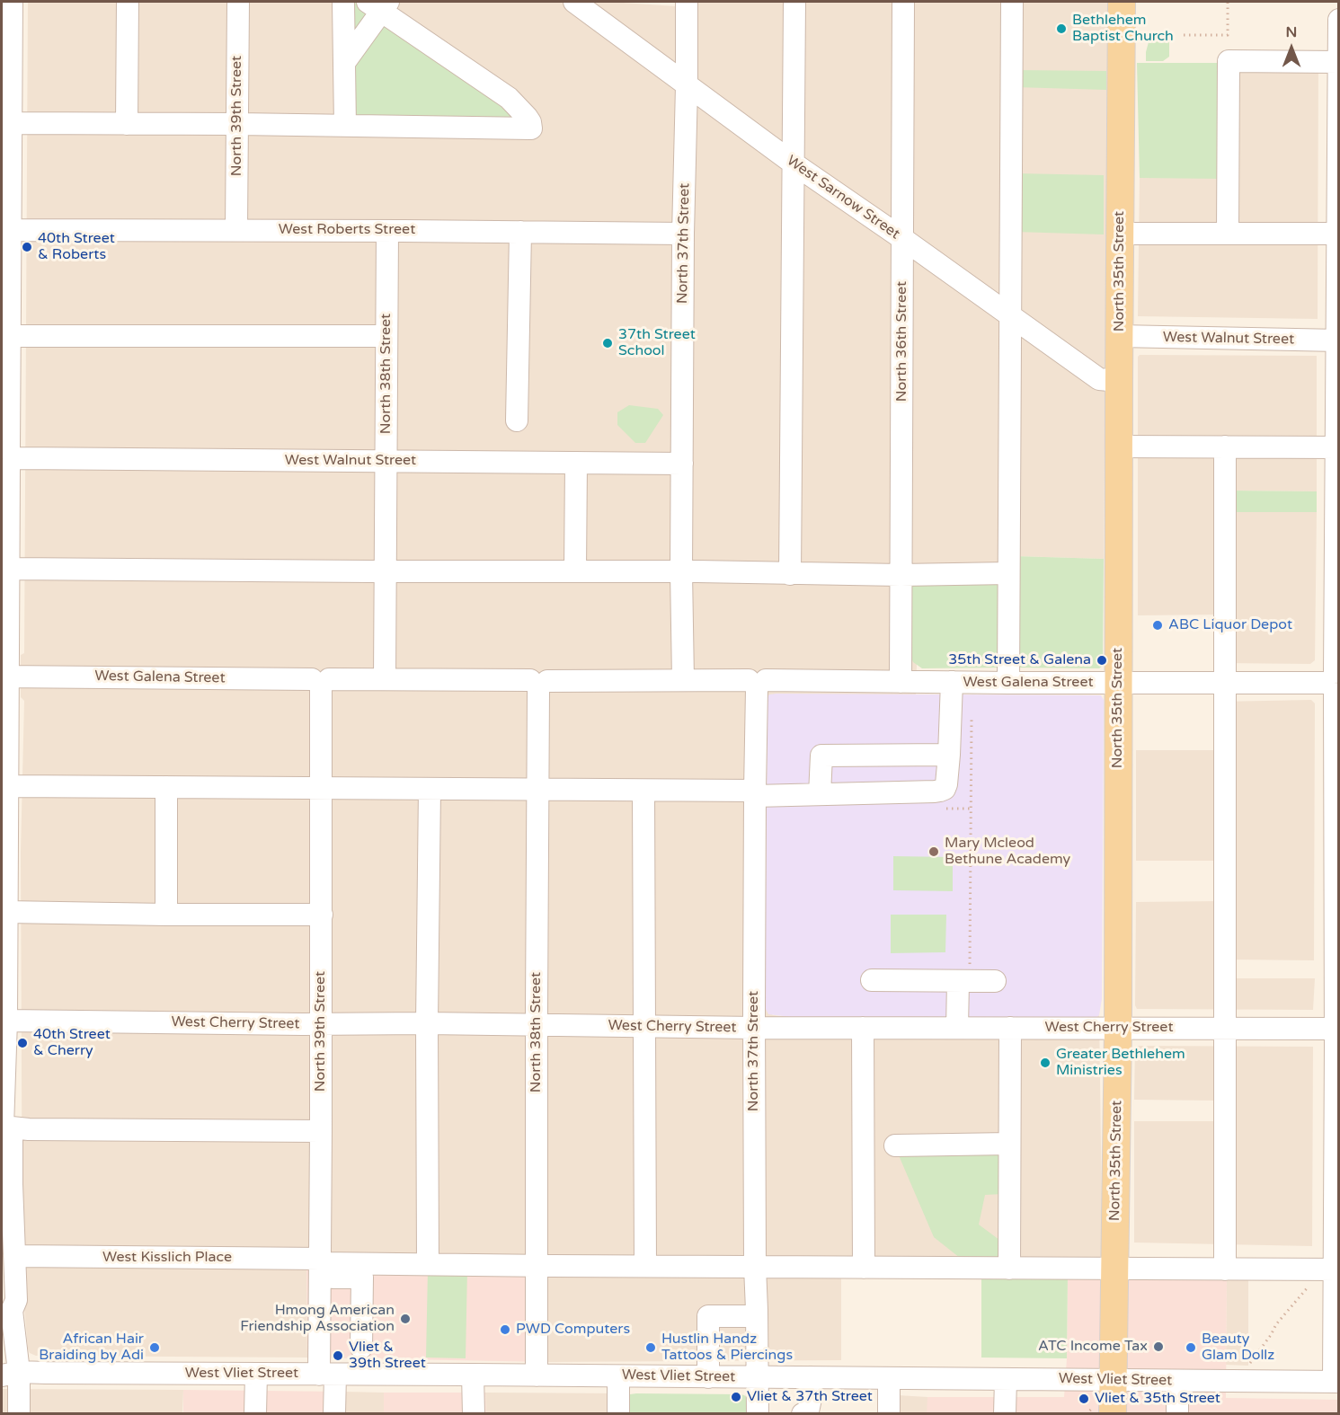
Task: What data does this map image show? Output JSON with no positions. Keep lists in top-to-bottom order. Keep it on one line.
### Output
{"streets":{"main road":["North 35th Street"],"street":["North 39th Street","West Sarnow Street","West Roberts Street","North 37th Street","West Walnut Street","North 36th Street","North 38th Street","West Galena Street","West Cherry Street","West Kisslich Place","West Vliet Street"]},"crossings":[["North 39th Street","West Roberts Street"],["North 39th Street","West Galena Street"],["North 39th Street","West Cherry Street"],["North 39th Street","West Kisslich Place"],["North 39th Street","West Vliet Street"],["West Sarnow Street","North 37th Street"],["West Sarnow Street","North 35th Street"],["West Sarnow Street","North 36th Street"],["West Roberts Street","North 37th Street"],["West Roberts Street","North 38th Street"],["North 37th Street","West Walnut Street"],["North 37th Street","West Galena Street"],["North 37th Street","West Cherry Street"],["North 37th Street","West Vliet Street"],["North 35th Street","West Walnut Street"],["North 35th Street","West Galena Street"],["North 35th Street","West Cherry Street"],["North 35th Street","West Vliet Street"],["West Walnut Street","North 38th Street"],["North 36th Street","West Galena Street"],["North 38th Street","West Galena Street"],["North 38th Street","West Cherry Street"],["North 38th Street","West Vliet Street"]],"places":["Bethlehem Baptist Church","40th Street & Roberts","37th Street School","ABC Liquor Depot","35th Street & Galena","Mary Mcleod Bethune Academy","40th Street & Cherry","Greater Bethlehem Ministries","Hmong American Friendship Association","PWD Computers","ATC Income Tax","African Hair Braiding by Adi","Hustlin Handz Tattoos & Piercings","Beauty Glam Dollz","Vliet & 39th Street","Vliet & 37th Street","Vliet & 35th Street"],"north":"top"}
